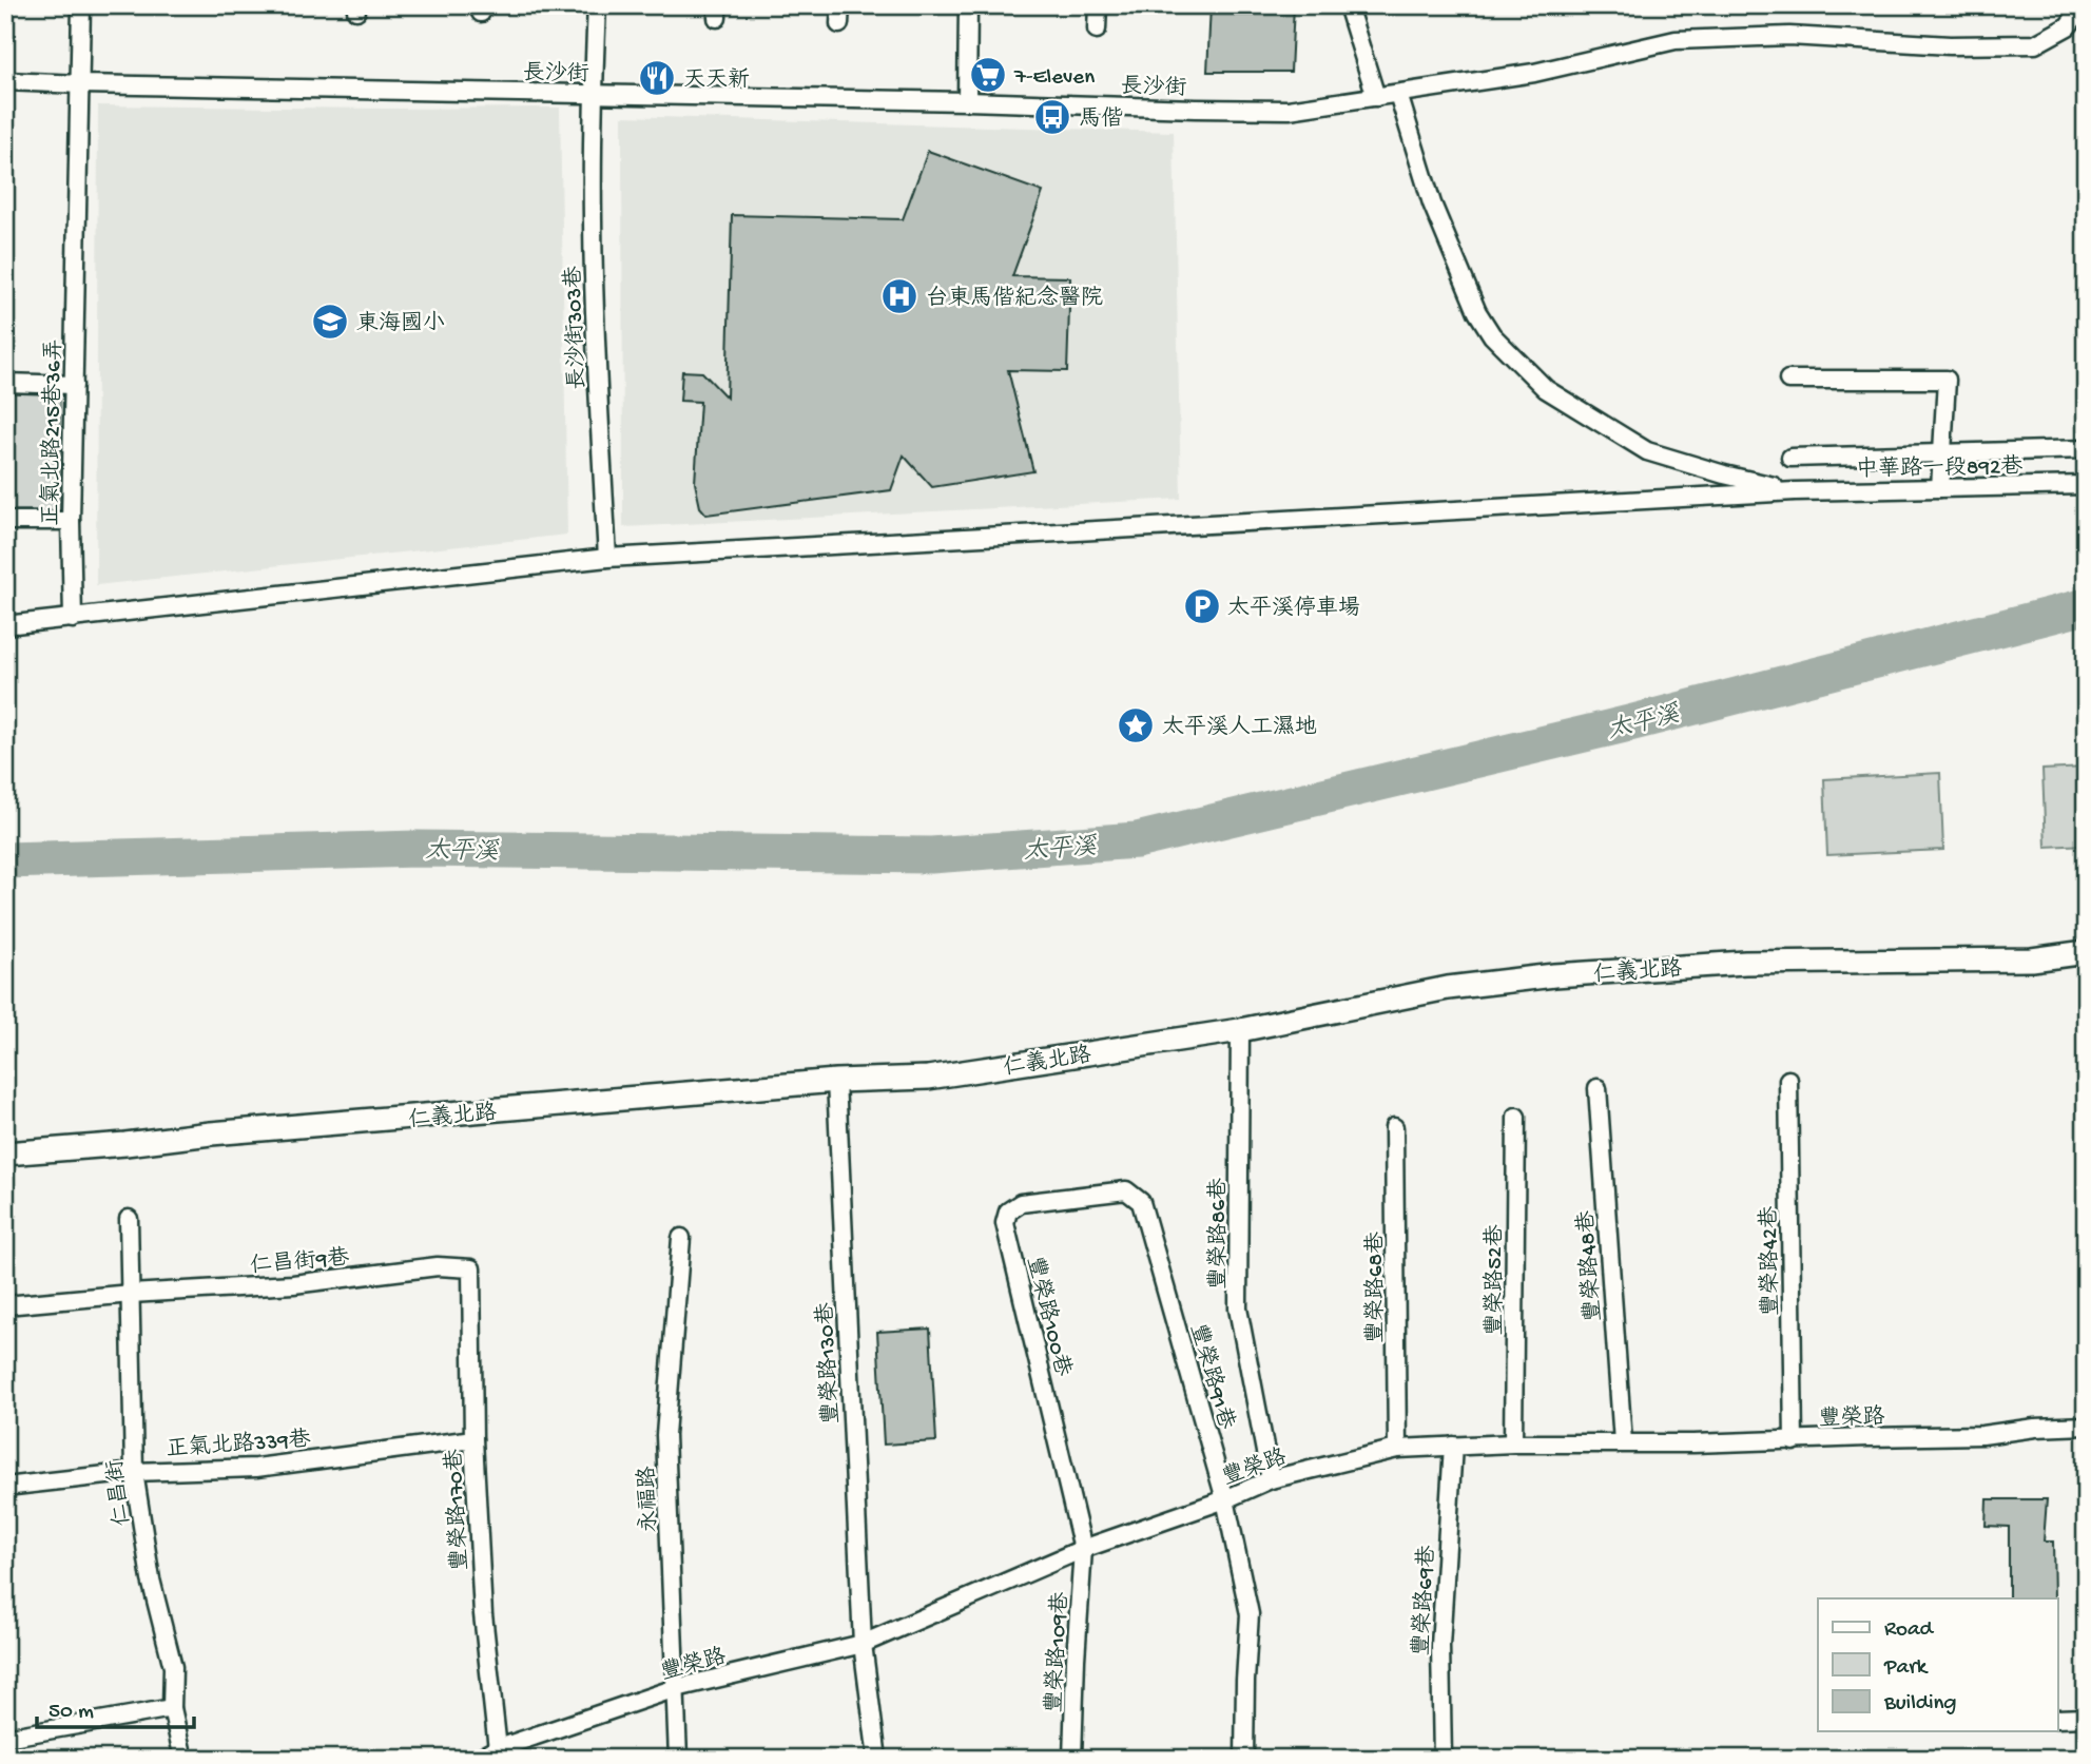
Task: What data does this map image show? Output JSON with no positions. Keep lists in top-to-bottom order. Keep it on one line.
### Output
{"streets":{"street":["長沙街","長沙街303巷","正氣北路215巷36弄","中華路一段892巷","仁義北路","豐榮路86巷","仁昌街9巷","豐榮路42巷","豐榮路48巷","豐榮路52巷","豐榮路68巷","豐榮路100巷","豐榮路130巷","豐榮路91巷","豐榮路","正氣北路339巷","仁昌街","永福路","豐榮路170巷","豐榮路69巷","豐榮路109巷"]},"crossings":[["長沙街","長沙街303巷"],["長沙街","正氣北路215巷36弄"],["仁義北路","豐榮路86巷"],["仁義北路","豐榮路130巷"],["豐榮路86巷","豐榮路"],["仁昌街9巷","仁昌街"],["仁昌街9巷","豐榮路170巷"],["豐榮路42巷","豐榮路"],["豐榮路48巷","豐榮路"],["豐榮路52巷","豐榮路"],["豐榮路68巷","豐榮路"],["豐榮路100巷","豐榮路91巷"],["豐榮路100巷","豐榮路"],["豐榮路100巷","豐榮路109巷"],["豐榮路130巷","豐榮路"],["豐榮路91巷","豐榮路"],["豐榮路","永福路"],["豐榮路","豐榮路170巷"],["豐榮路","豐榮路69巷"],["豐榮路","豐榮路109巷"],["正氣北路339巷","仁昌街"],["正氣北路339巷","豐榮路170巷"]],"water":["太平溪"],"places":{"supermarket":["7-Eleven"],"restaurant":["天天新"],"bus stop":["馬偕"],"hospital":["台東馬偕紀念醫院"],"school or university":["東海國小"],"parking":["太平溪停車場"],"place":["太平溪人工濕地"]},"legend":["Road","Park","Building"],"scale_bar":"50 m"}
